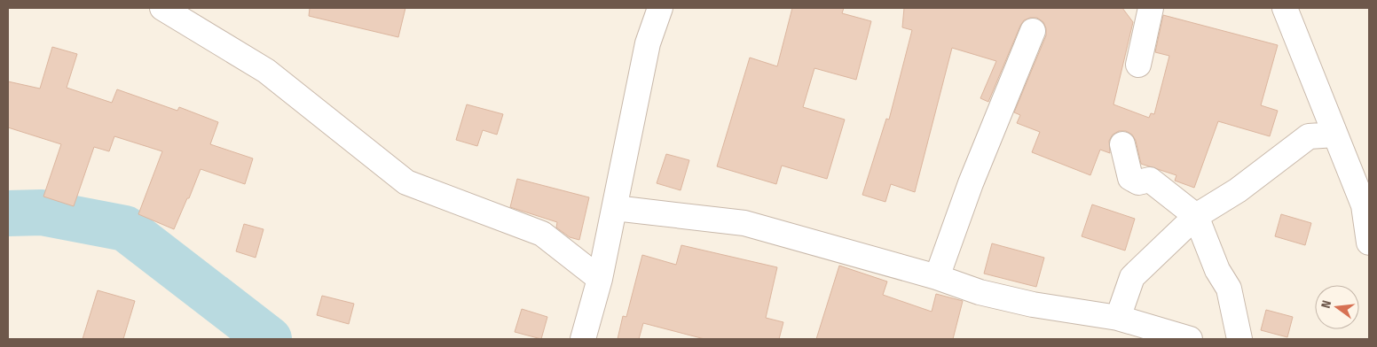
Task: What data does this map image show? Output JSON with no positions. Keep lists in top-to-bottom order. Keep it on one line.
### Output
{"north":"left"}
